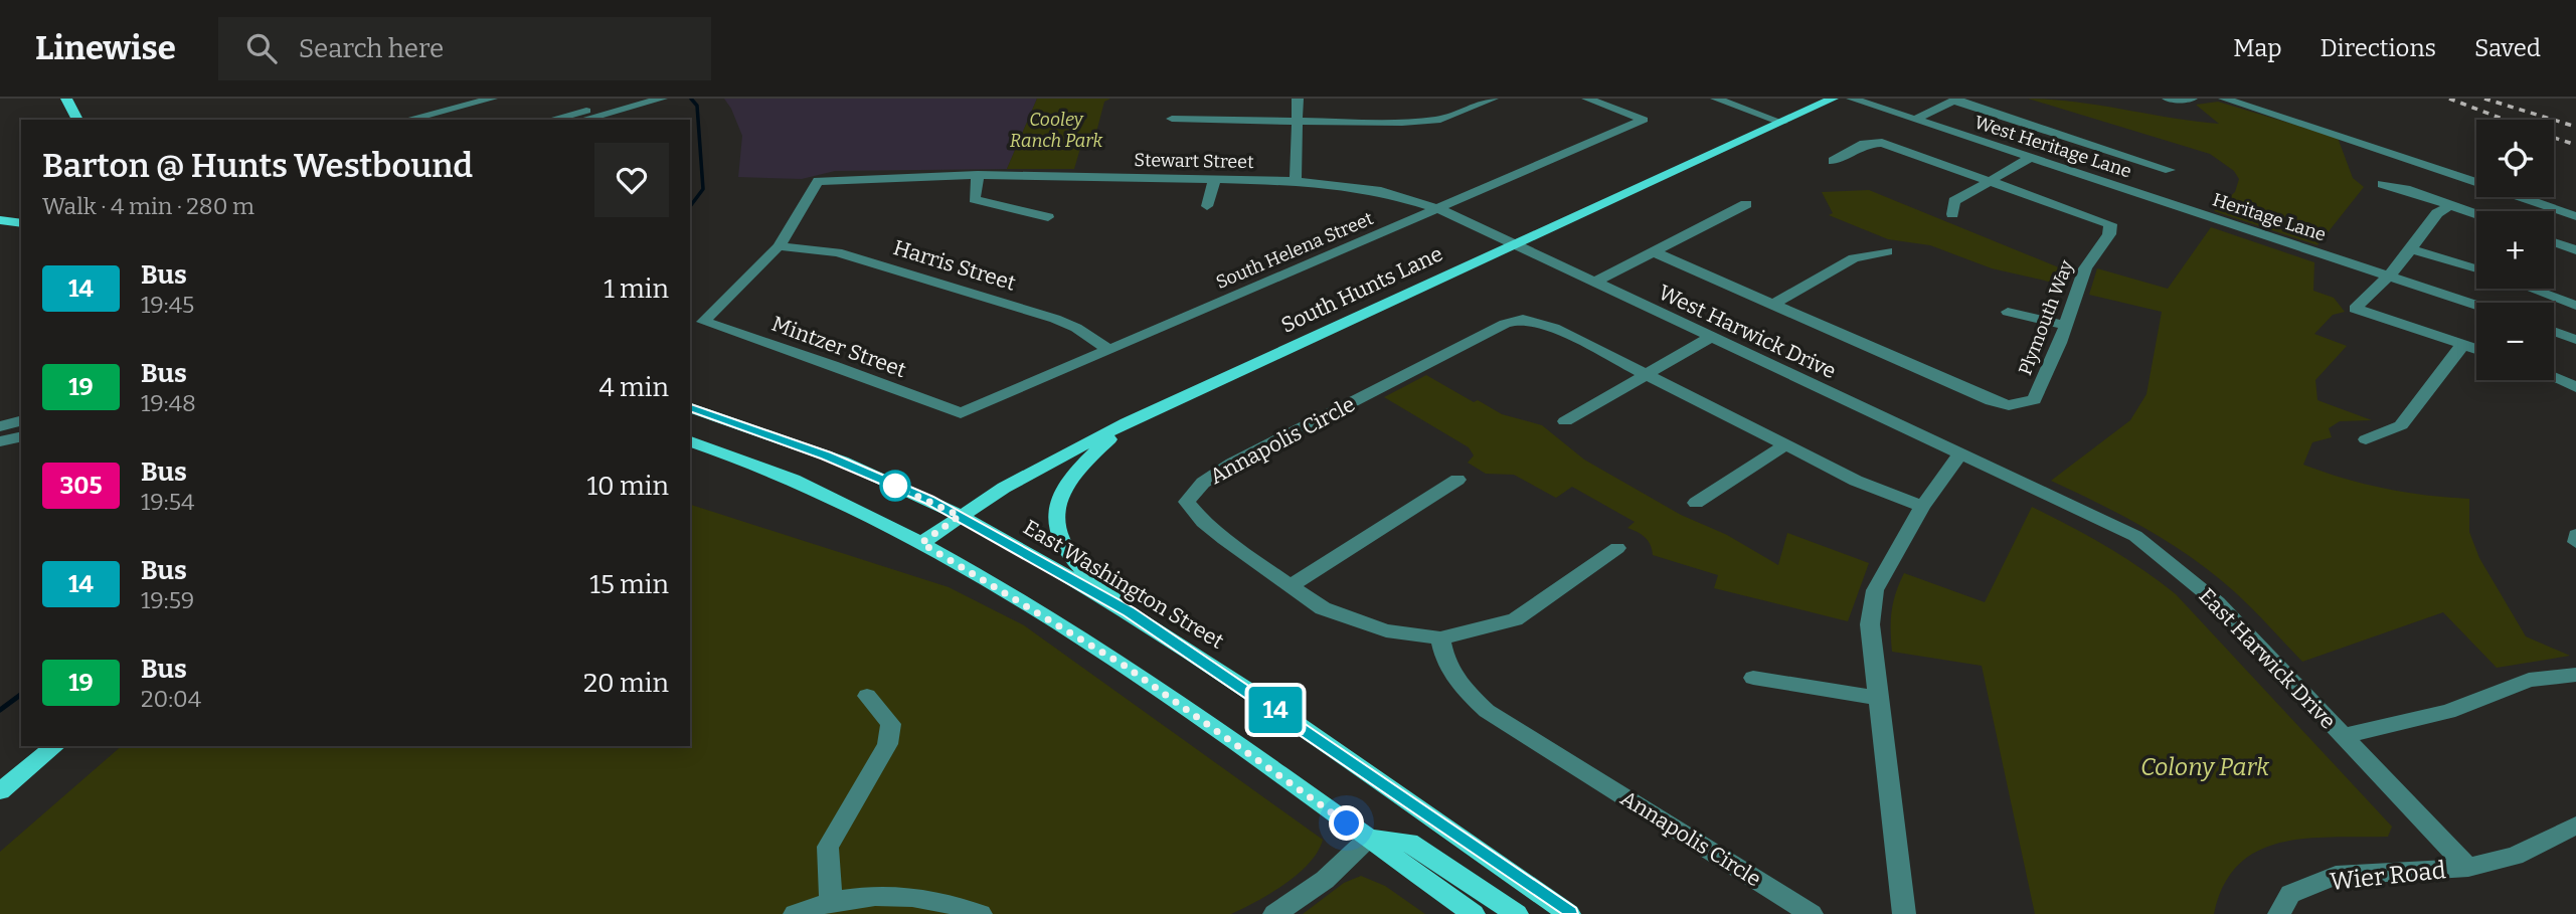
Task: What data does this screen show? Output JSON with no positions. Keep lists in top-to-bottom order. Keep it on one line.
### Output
{"streets":{"main road":["South Hunts Lane","East Washington Street"],"street":["West Heritage Lane","Stewart Street","Heritage Lane","South Helena Street","Harris Street","Plymouth Way","West Harwick Drive","Mintzer Street","Annapolis Circle","East Harwick Drive","Wier Road"]},"crossings":[["West Heritage Lane","Heritage Lane"],["Stewart Street","South Helena Street"],["Stewart Street","Harris Street"],["Stewart Street","South Hunts Lane"],["Stewart Street","West Harwick Drive"],["Stewart Street","Mintzer Street"],["South Helena Street","Harris Street"],["South Helena Street","Mintzer Street"],["Harris Street","Mintzer Street"],["South Hunts Lane","West Harwick Drive"],["South Hunts Lane","East Washington Street"],["West Harwick Drive","East Harwick Drive"],["East Harwick Drive","Wier Road"]],"parks":["Cooley Ranch Park","Colony Park"],"lines":["bus line 14"],"page":{"header":"Linewise","search":"Search here","nav":["Map","Directions","Saved"],"on_map":"14","map_buttons":["+","−"],"heading":["Barton @ Hunts Westbound","Walk · 4 min · 280 m"],"list":[{"mark":"14","name":"Bus","note":"19:45","value":"1 min"},{"mark":"19","name":"Bus","note":"19:48","value":"4 min"},{"mark":"305","name":"Bus","note":"19:54","value":"10 min"},{"mark":"14","name":"Bus","note":"19:59","value":"15 min"},{"mark":"19","name":"Bus","note":"20:04","value":"20 min"}]}}
